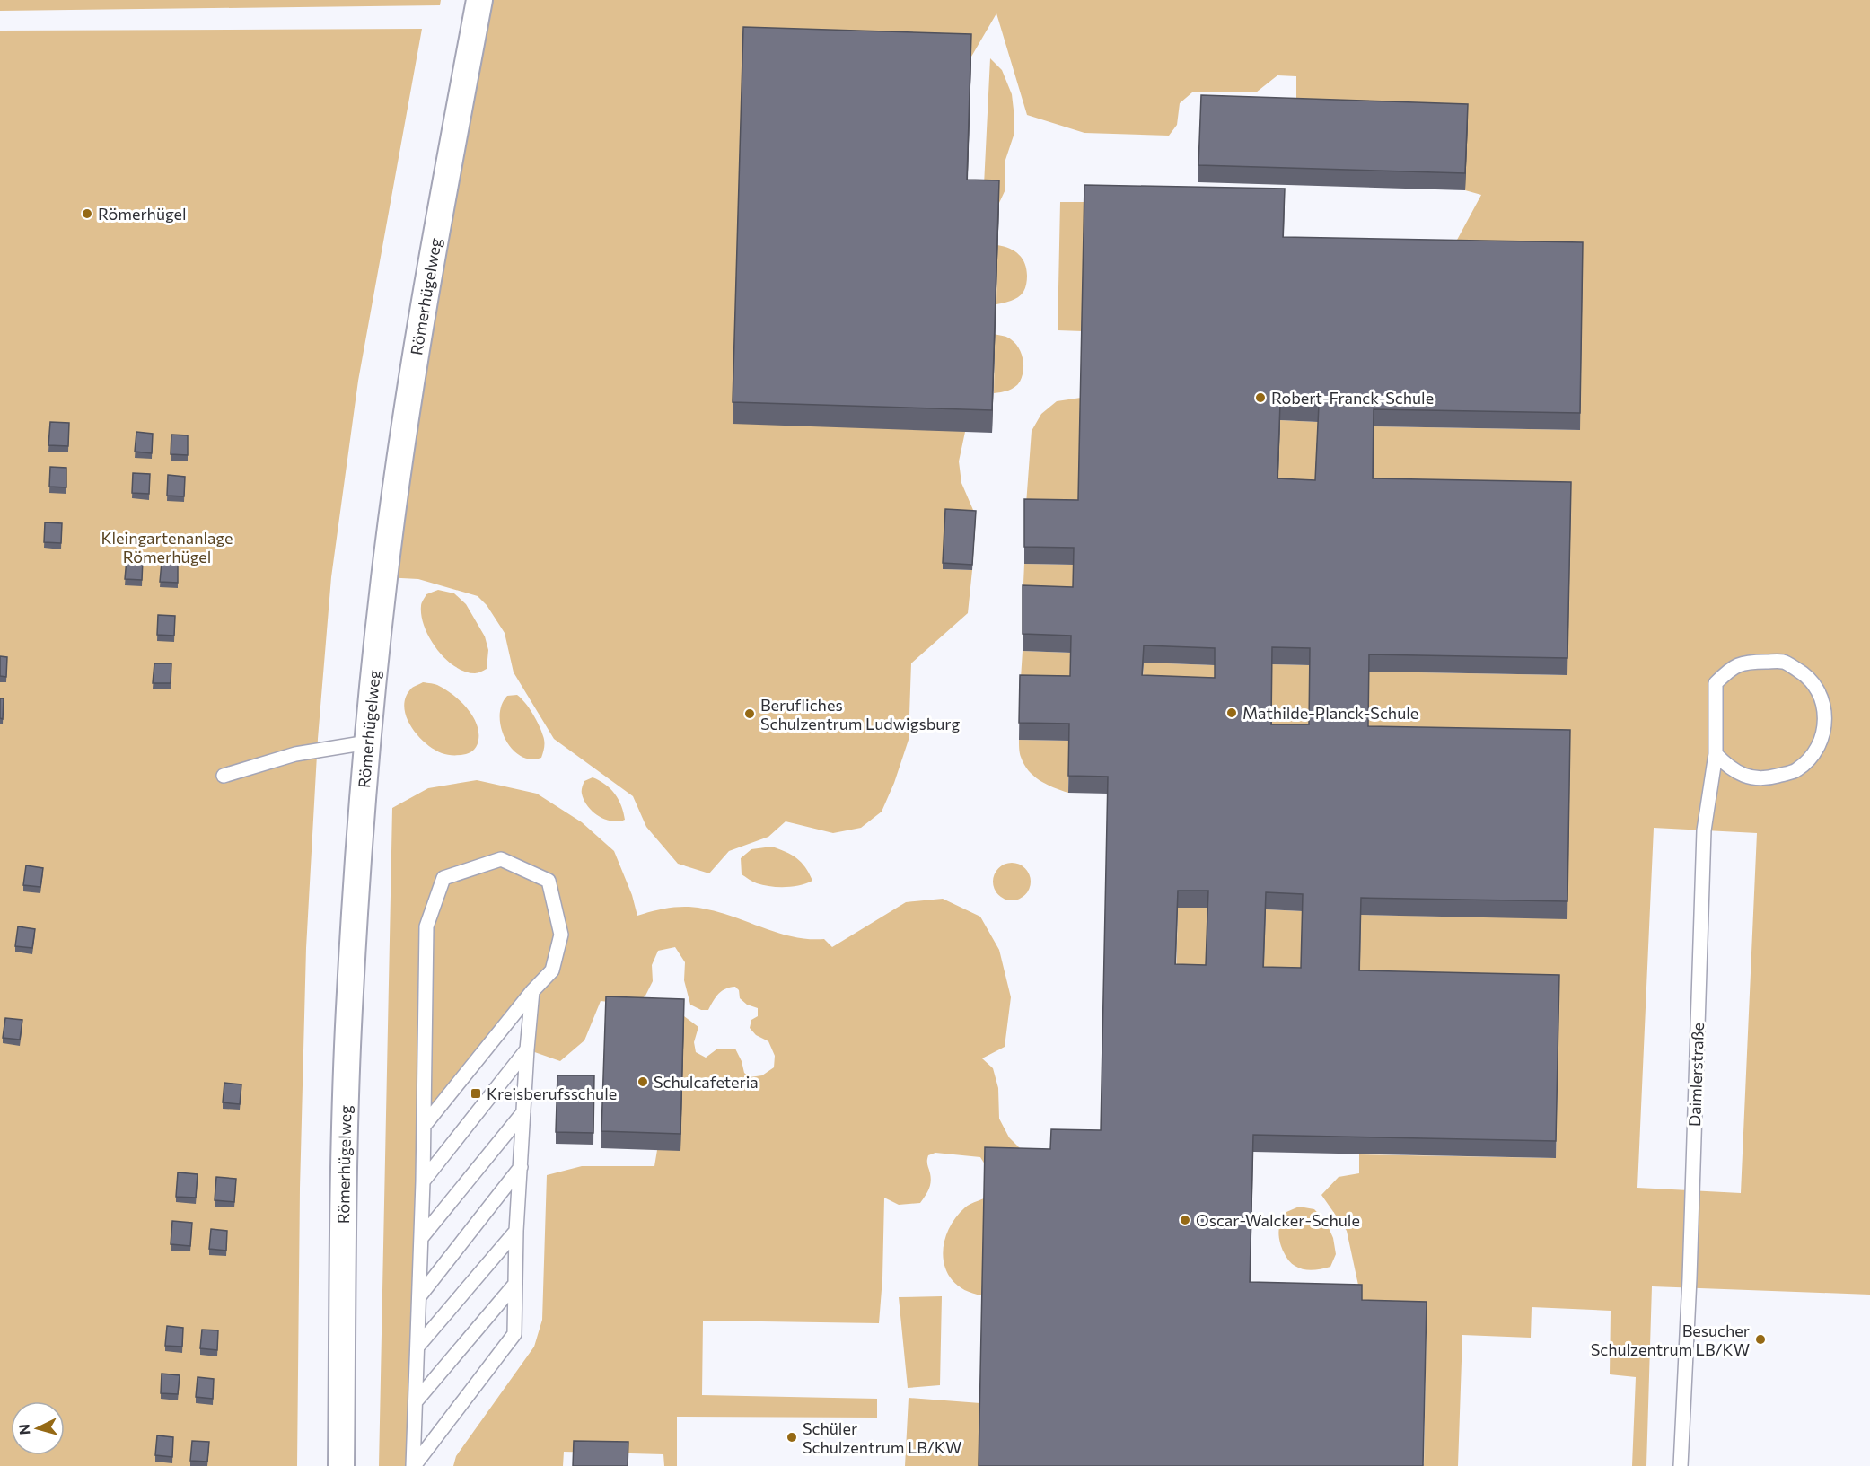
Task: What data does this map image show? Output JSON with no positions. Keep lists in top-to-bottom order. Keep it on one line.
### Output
{"streets":{"street":["Römerhügelweg"],"lane":["Daimlerstraße"]},"parks":["Kleingartenanlage Römerhügel"],"places":{"other":["Römerhügel","Robert-Franck-Schule","Mathilde-Planck-Schule","Berufliches Schulzentrum Ludwigsburg","Schulcafeteria","Oscar-Walcker-Schule","Besucher Schulzentrum LB/KW","Schüler Schulzentrum LB/KW"],"transit":["Kreisberufsschule"]},"north":"left"}
